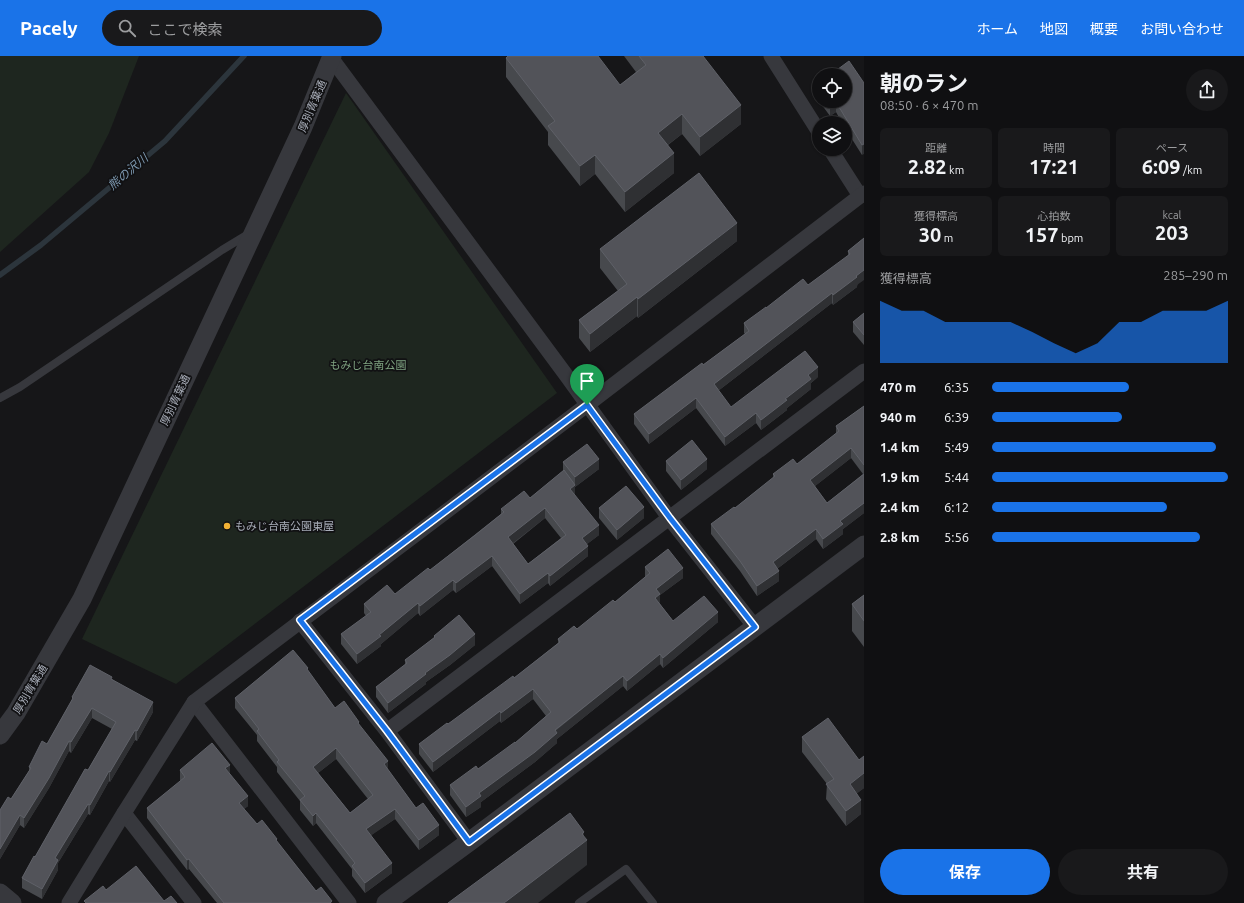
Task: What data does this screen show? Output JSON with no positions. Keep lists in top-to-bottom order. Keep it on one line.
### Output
{"streets":{"street":["厚別青葉通"]},"water":["熊の沢川"],"parks":["もみじ台南公園"],"places":["もみじ台南公園東屋"],"page":{"header":"Pacely","search":"ここで検索","nav":["ホーム","地図","概要","お問い合わせ"],"heading":["朝のラン","08:50 · 6 × 470 m"],"stats":[["距離","2.82 km"],["時間","17:21"],["ペース","6:09 /km"],["獲得標高","30 m"],["心拍数","157 bpm"],["kcal","203"]],"chart":["獲得標高","285–290 m"],"list":[{"name":"470 m","note":"6:35"},{"name":"940 m","note":"6:39"},{"name":"1.4 km","note":"5:49"},{"name":"1.9 km","note":"5:44"},{"name":"2.4 km","note":"6:12"},{"name":"2.8 km","note":"5:56"}],"buttons":["保存","共有"]}}
